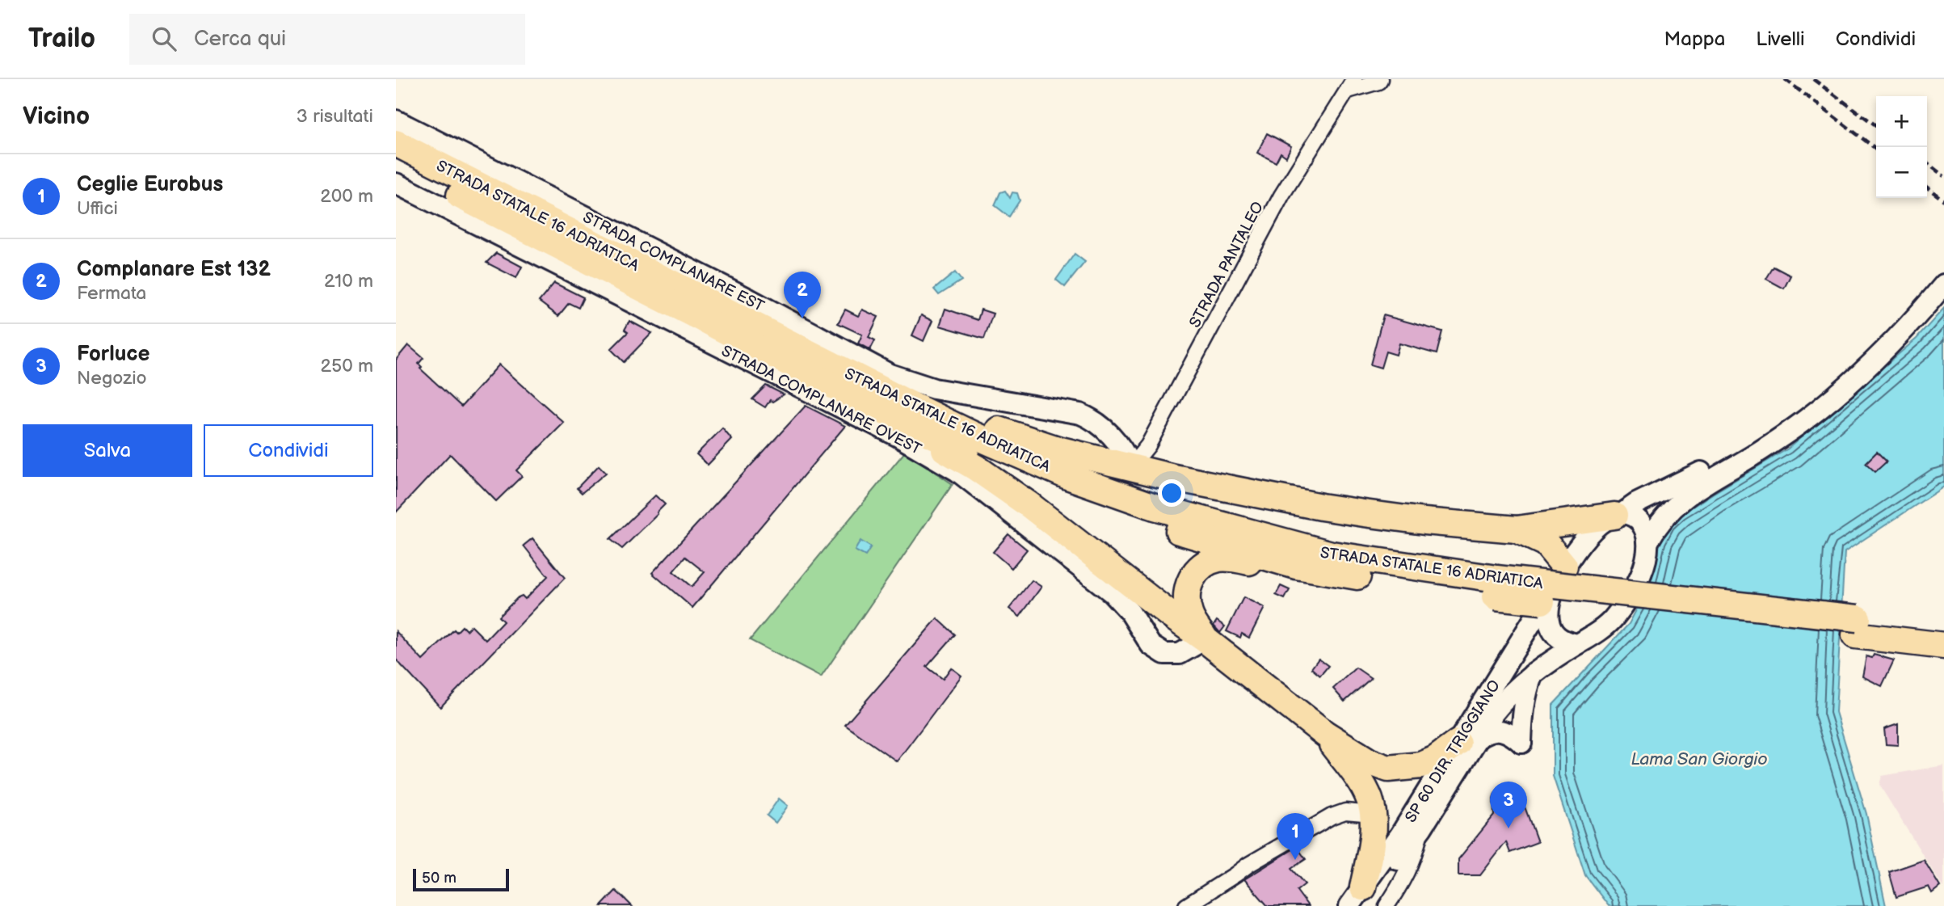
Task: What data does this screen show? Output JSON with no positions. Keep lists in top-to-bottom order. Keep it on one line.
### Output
{"streets":{"highway":["STRADA STATALE 16 ADRIATICA"],"main road":["STRADA COMPLANARE EST","STRADA COMPLANARE OVEST","SP 60 DIR. TRIGGIANO"],"street":["STRADA PANTALEO"]},"crossings":[["STRADA COMPLANARE EST","STRADA PANTALEO"]],"water":["Lama San Giorgio"],"scale_bar":"50 m","page":{"header":"Trailo","search":"Cerca qui","nav":["Mappa","Livelli","Condividi"],"heading":["Vicino","3 risultati"],"map_buttons":["+","−"],"list":[{"mark":"1","name":"Ceglie Eurobus","note":"Uffici","value":"200 m"},{"mark":"2","name":"Complanare Est 132","note":"Fermata","value":"210 m"},{"mark":"3","name":"Forluce","note":"Negozio","value":"250 m"}],"pins":["2","3","1"],"buttons":["Salva","Condividi"],"scale":"50 m"}}
